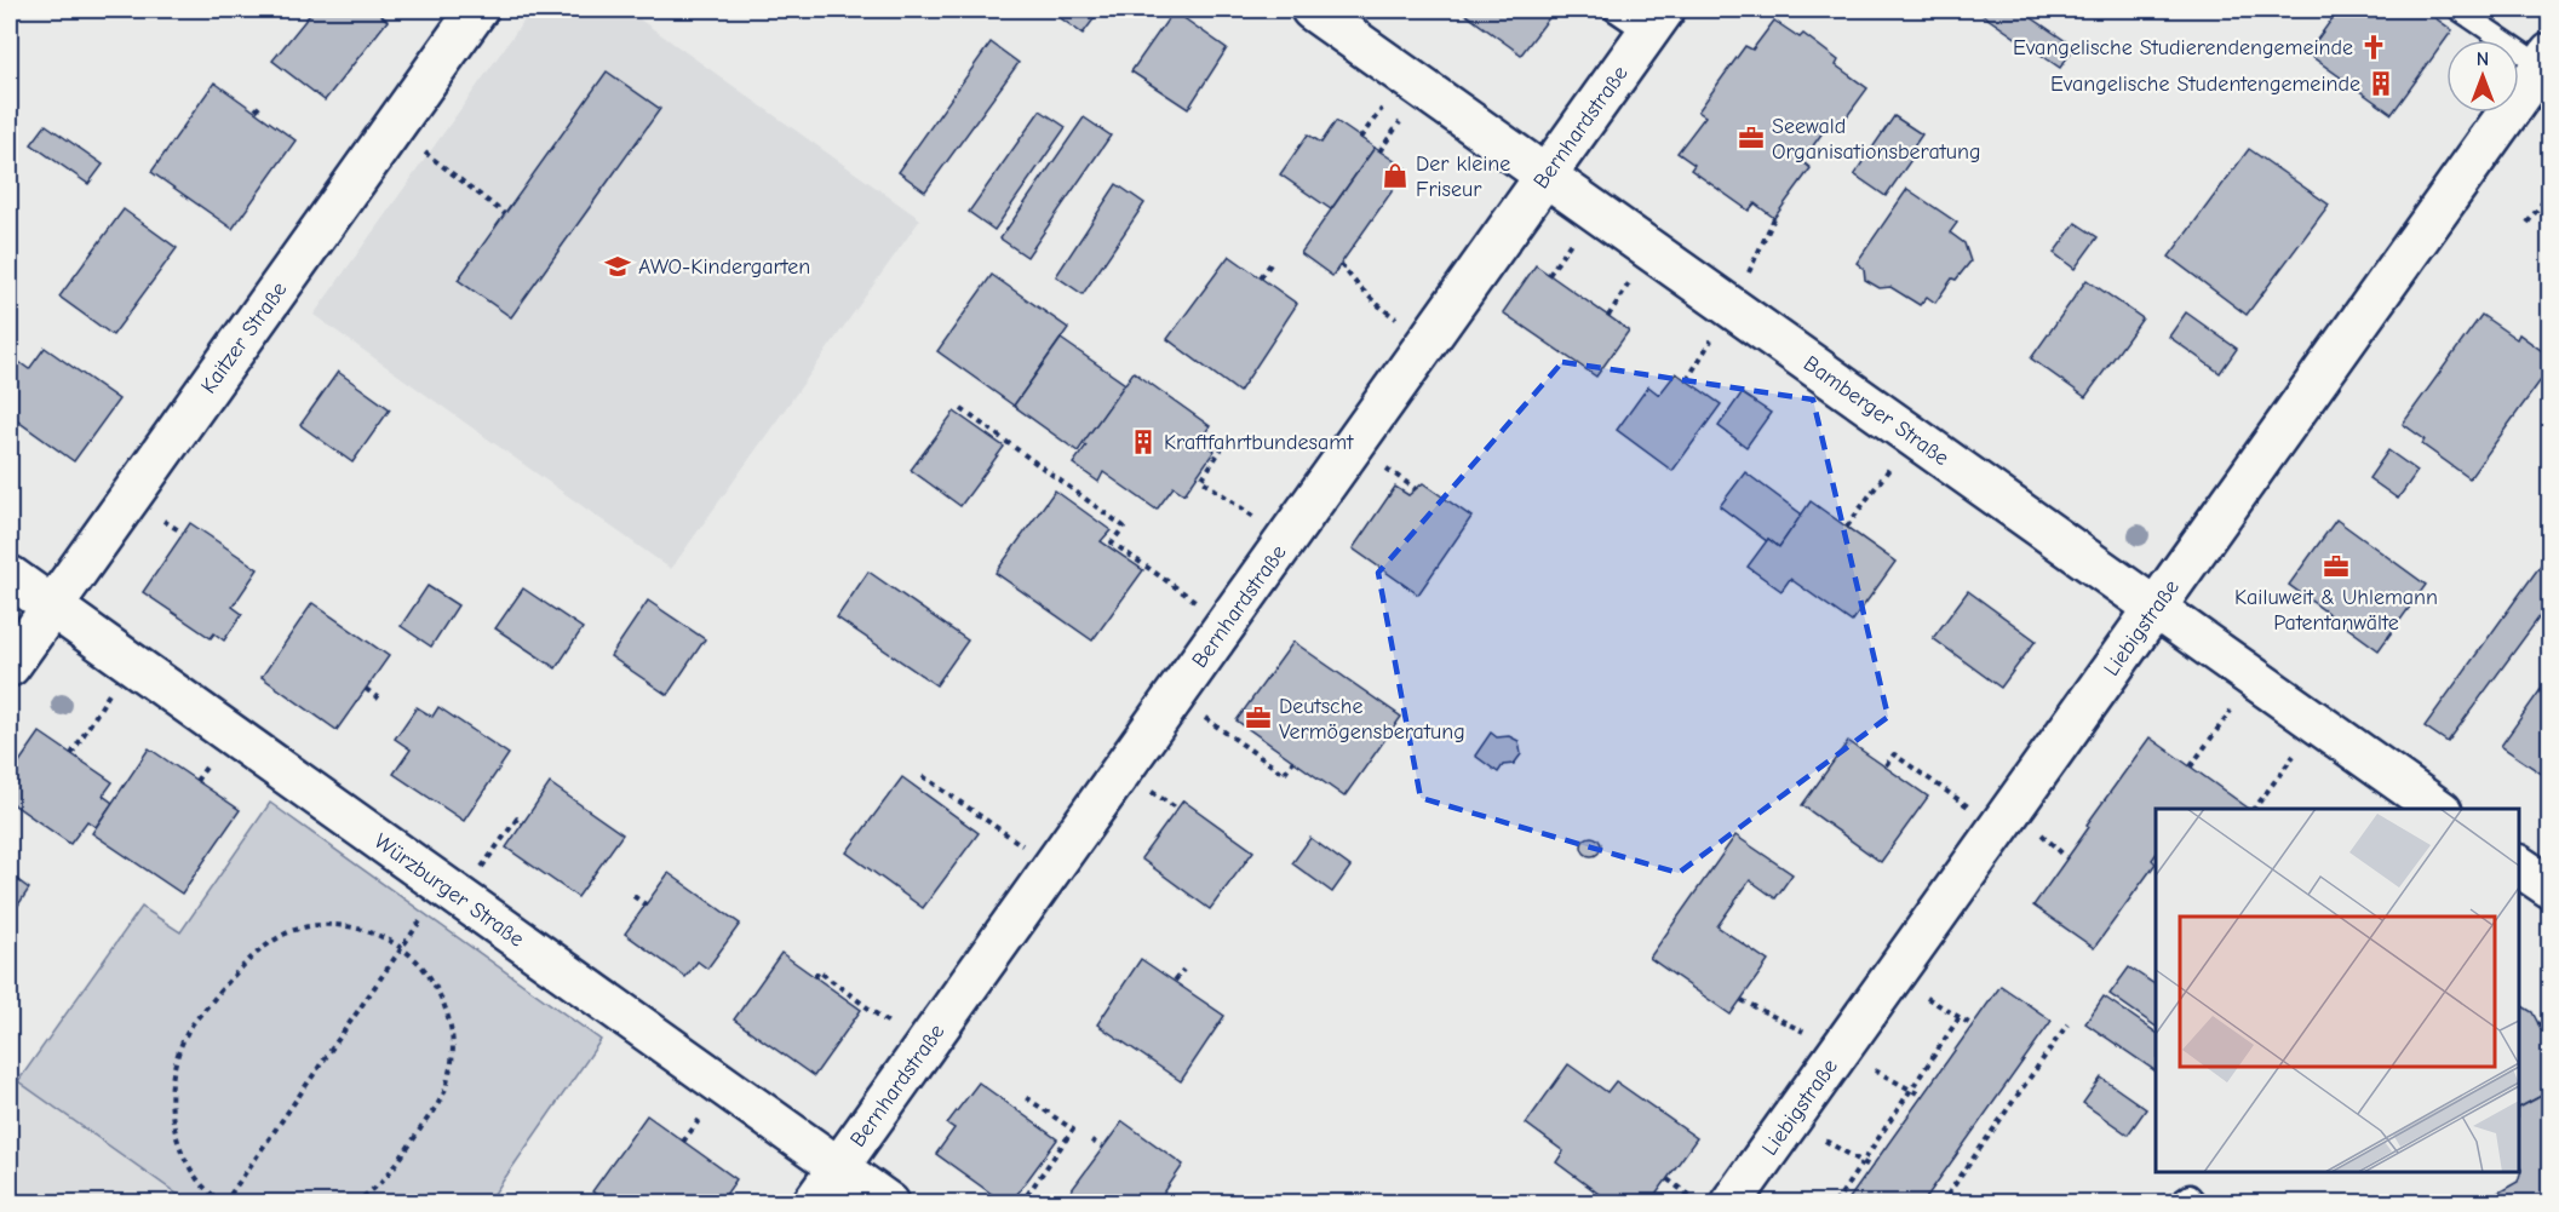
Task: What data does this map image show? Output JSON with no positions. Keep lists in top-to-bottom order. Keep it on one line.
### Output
{"streets":{"street":["Bernhardstraße","Kaitzer Straße","Bamberger Straße","Liebigstraße","Würzburger Straße"]},"crossings":[["Bernhardstraße","Bamberger Straße"],["Bernhardstraße","Würzburger Straße"],["Kaitzer Straße","Würzburger Straße"],["Bamberger Straße","Liebigstraße"]],"places":{"church":["Evangelische Studierendengemeinde"],"building":["Evangelische Studentengemeinde","Kraftfahrtbundesamt"],"office":["Seewald Organisationsberatung","Kailuweit & Uhlemann Patentanwälte","Deutsche Vermögensberatung"],"shop":["Der kleine Friseur"],"school or university":["AWO-Kindergarten"]},"north":"top"}
